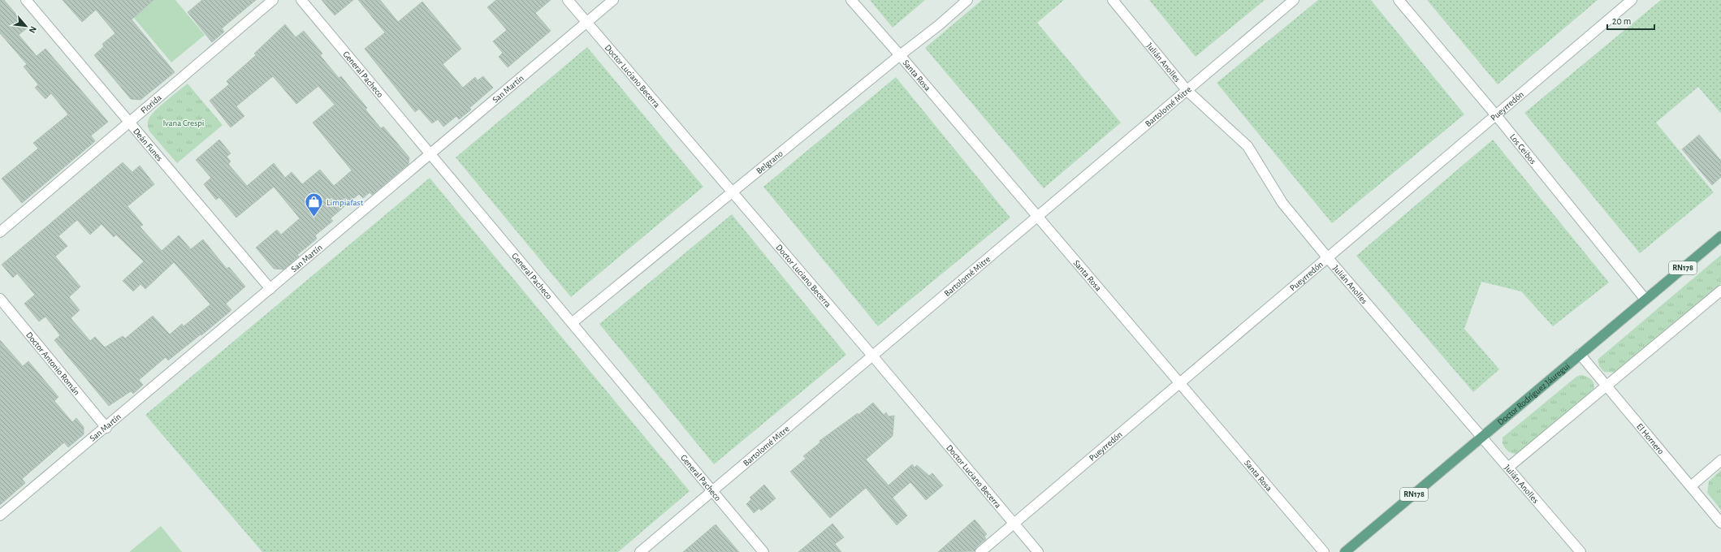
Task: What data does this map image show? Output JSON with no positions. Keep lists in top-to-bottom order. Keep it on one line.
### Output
{"streets":{"main road":["RN178","Doctor Rodríguez Jáuregui"],"street":["Julián Anolles","General Pacheco","Santa Rosa","Doctor Luciano Becerra","San Martín","Florida","Pueyrredón","Bartolomé Mitre","Deán Funes","Los Ceibos","Belgrano","Doctor Antonio Román","El Hornero"]},"crossings":[["Julián Anolles","Pueyrredón"],["Julián Anolles","Bartolomé Mitre"],["Julián Anolles","Doctor Rodríguez Jáuregui"],["General Pacheco","San Martín"],["General Pacheco","Bartolomé Mitre"],["General Pacheco","Belgrano"],["Santa Rosa","Pueyrredón"],["Santa Rosa","Bartolomé Mitre"],["Santa Rosa","Belgrano"],["Doctor Luciano Becerra","San Martín"],["Doctor Luciano Becerra","Pueyrredón"],["Doctor Luciano Becerra","Bartolomé Mitre"],["Doctor Luciano Becerra","Belgrano"],["San Martín","Deán Funes"],["San Martín","Doctor Antonio Román"],["Florida","Deán Funes"],["Pueyrredón","Los Ceibos"],["Los Ceibos","Doctor Rodríguez Jáuregui"],["Doctor Rodríguez Jáuregui","El Hornero"]],"parks":["Ivana Crespi"],"places":{"shop":["Limpiafast"]},"scale_bar":"20 m","north":"bottom right"}
